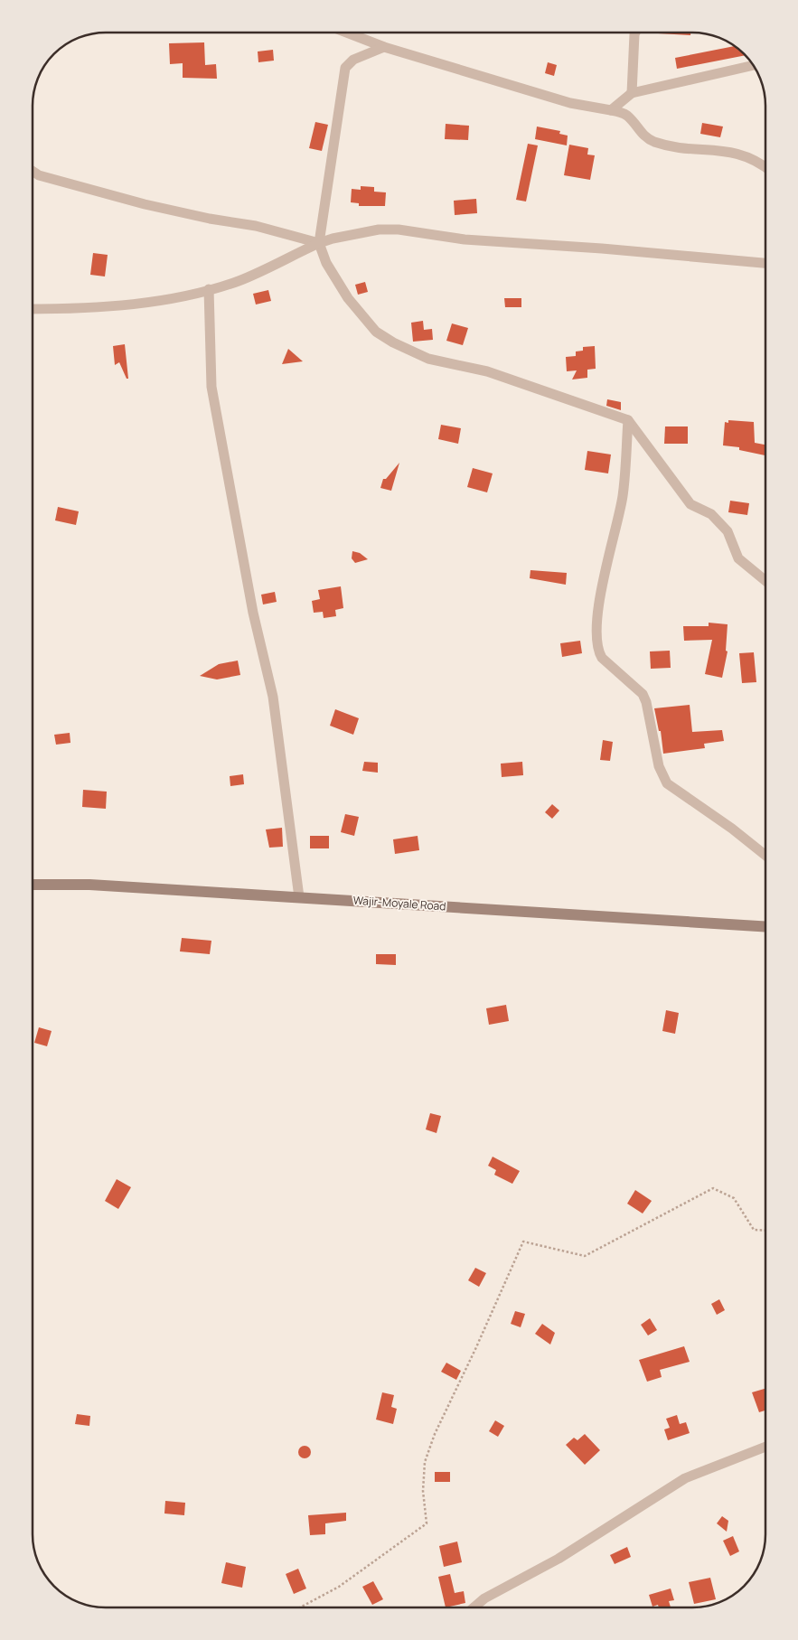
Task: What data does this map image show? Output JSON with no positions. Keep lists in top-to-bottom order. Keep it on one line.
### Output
{"streets":{"main road":["Wajir-Moyale Road"]}}
